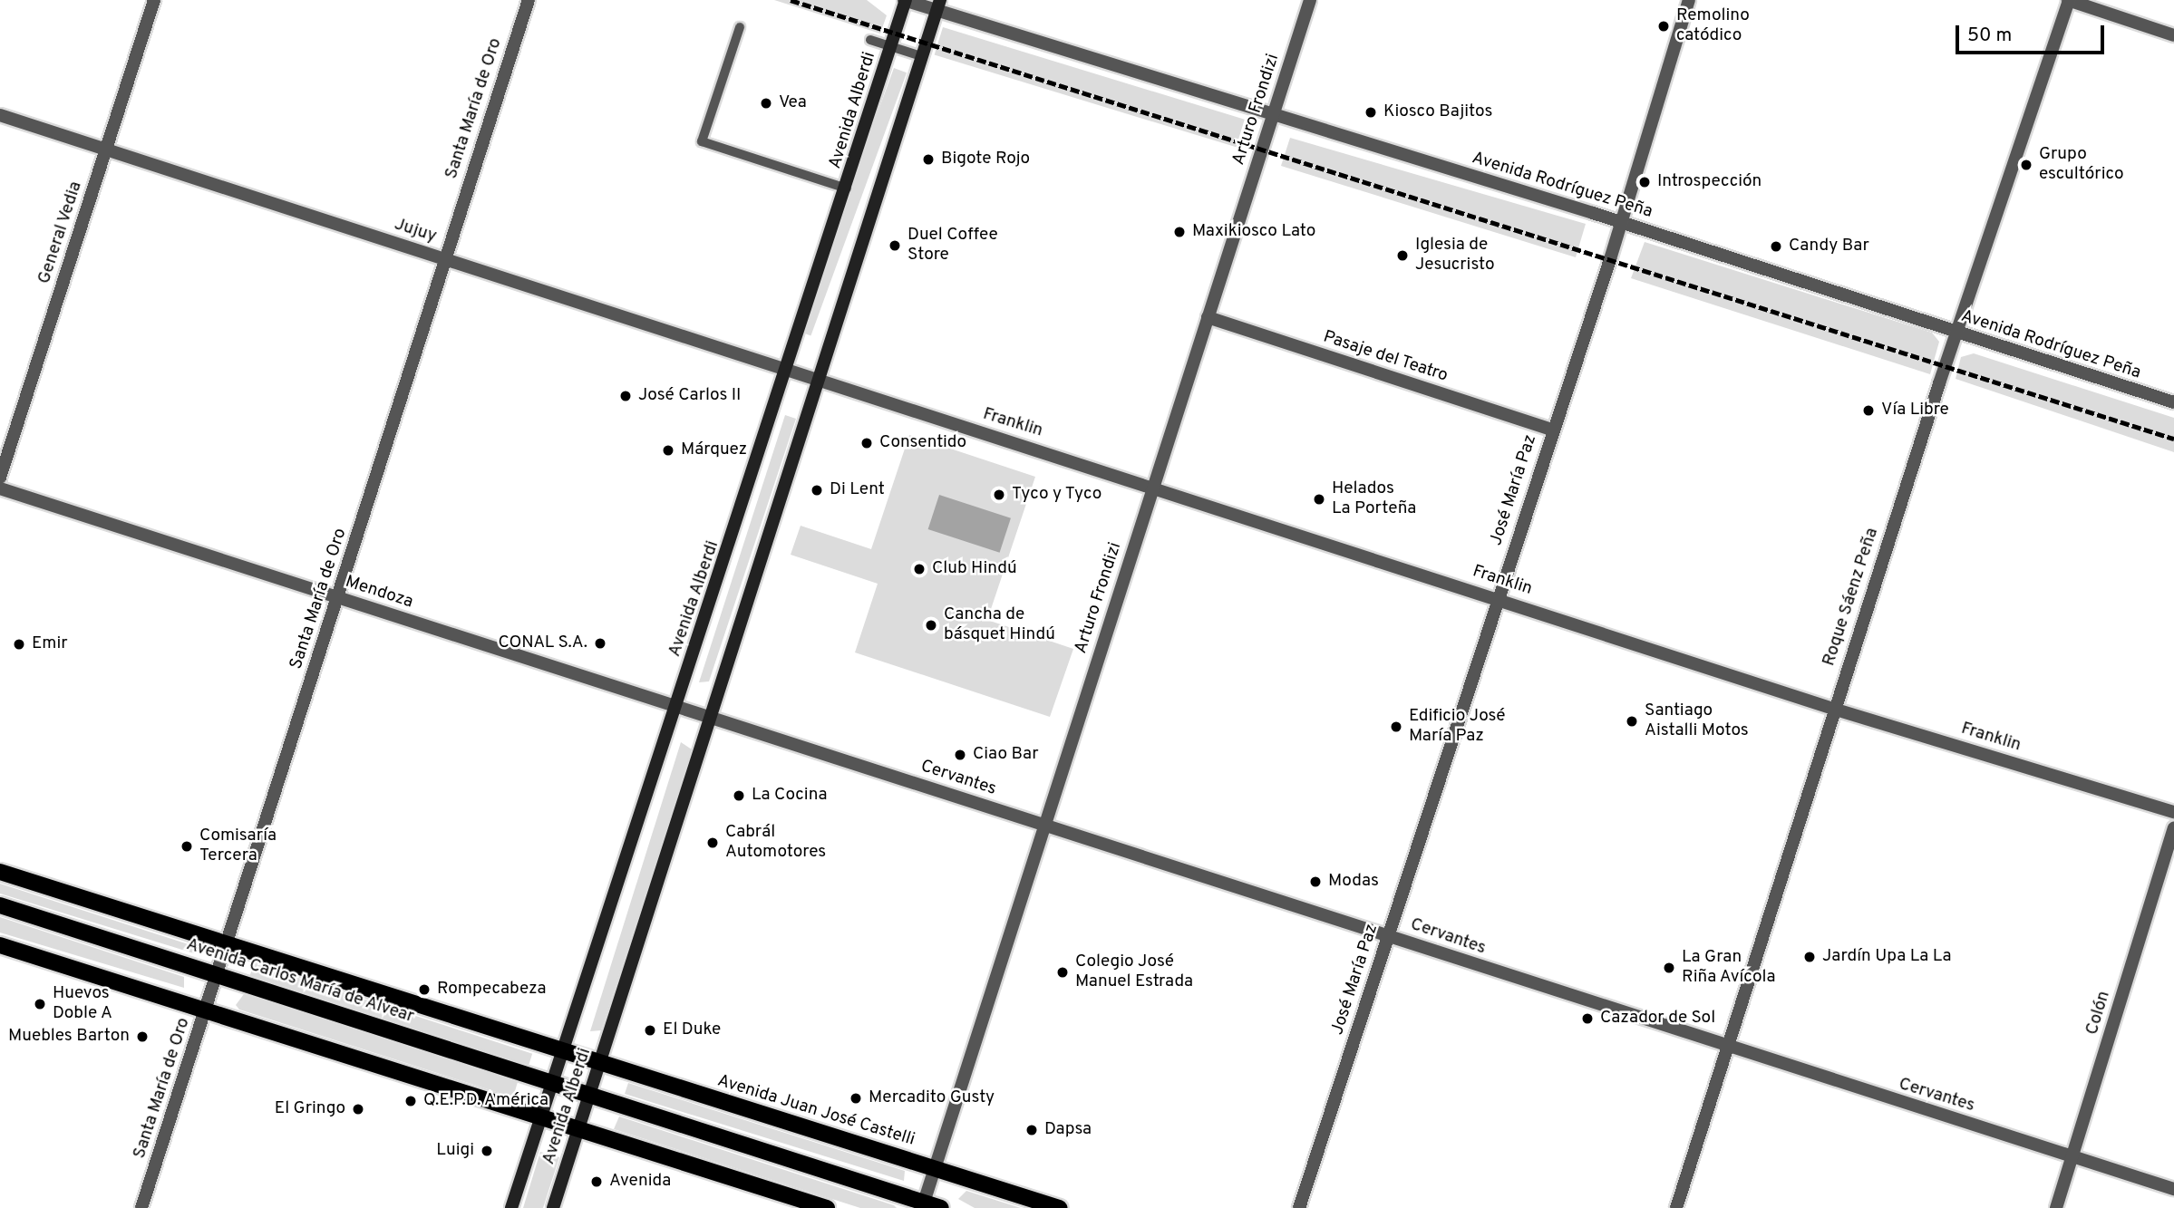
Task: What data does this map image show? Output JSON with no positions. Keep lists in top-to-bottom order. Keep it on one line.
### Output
{"streets":{"main road":["Avenida Alberdi","Avenida Carlos María de Alvear","Avenida Juan José Castelli"],"street":["Santa María de Oro","Arturo Frondizi","Avenida Rodríguez Peña","Jujuy","General Vedia","Pasaje del Teatro","Franklin","José María Paz","Mendoza","Roque Sáenz Peña","Cervantes","Colón"]},"crossings":[["Santa María de Oro","Jujuy"],["Santa María de Oro","Mendoza"],["Santa María de Oro","Avenida Carlos María de Alvear"],["Arturo Frondizi","Avenida Rodríguez Peña"],["Arturo Frondizi","Pasaje del Teatro"],["Arturo Frondizi","Franklin"],["Arturo Frondizi","Cervantes"],["Arturo Frondizi","Avenida Juan José Castelli"],["Avenida Alberdi","Avenida Rodríguez Peña"],["Avenida Alberdi","Jujuy"],["Avenida Alberdi","Franklin"],["Avenida Alberdi","Mendoza"],["Avenida Alberdi","Cervantes"],["Avenida Alberdi","Avenida Carlos María de Alvear"],["Avenida Alberdi","Avenida Juan José Castelli"],["Avenida Rodríguez Peña","José María Paz"],["Avenida Rodríguez Peña","Roque Sáenz Peña"],["Jujuy","General Vedia"],["Jujuy","Franklin"],["Pasaje del Teatro","José María Paz"],["Franklin","José María Paz"],["Franklin","Roque Sáenz Peña"],["José María Paz","Cervantes"],["Mendoza","Cervantes"],["Roque Sáenz Peña","Cervantes"],["Cervantes","Colón"],["Avenida Carlos María de Alvear","Avenida Juan José Castelli"]],"places":["Remolino catódico","Vea","Kiosco Bajitos","Bigote Rojo","Grupo escultórico","Introspección","Maxikiosco Lato","Duel Coffee Store","Candy Bar","Iglesia de Jesucristo","José Carlos II","Vía Libre","Consentido","Márquez","Di Lent","Tyco y Tyco","Helados La Porteña","Club Hindú","Cancha de básquet Hindú","CONAL S.A.","Emir","Santiago Aistalli Motos","Edificio José María Paz","Ciao Bar","La Cocina","Cabrál Automotores","Comisaría Tercera","Modas","Jardín Upa La La","La Gran Riña Avícola","Colegio José Manuel Estrada","Rompecabeza","Huevos Doble A","Cazador de Sol","El Duke","Muebles Barton","Mercadito Gusty","Q.E.P.D. América","El Gringo","Dapsa","Luigi","Avenida"],"scale_bar":"50 m"}
